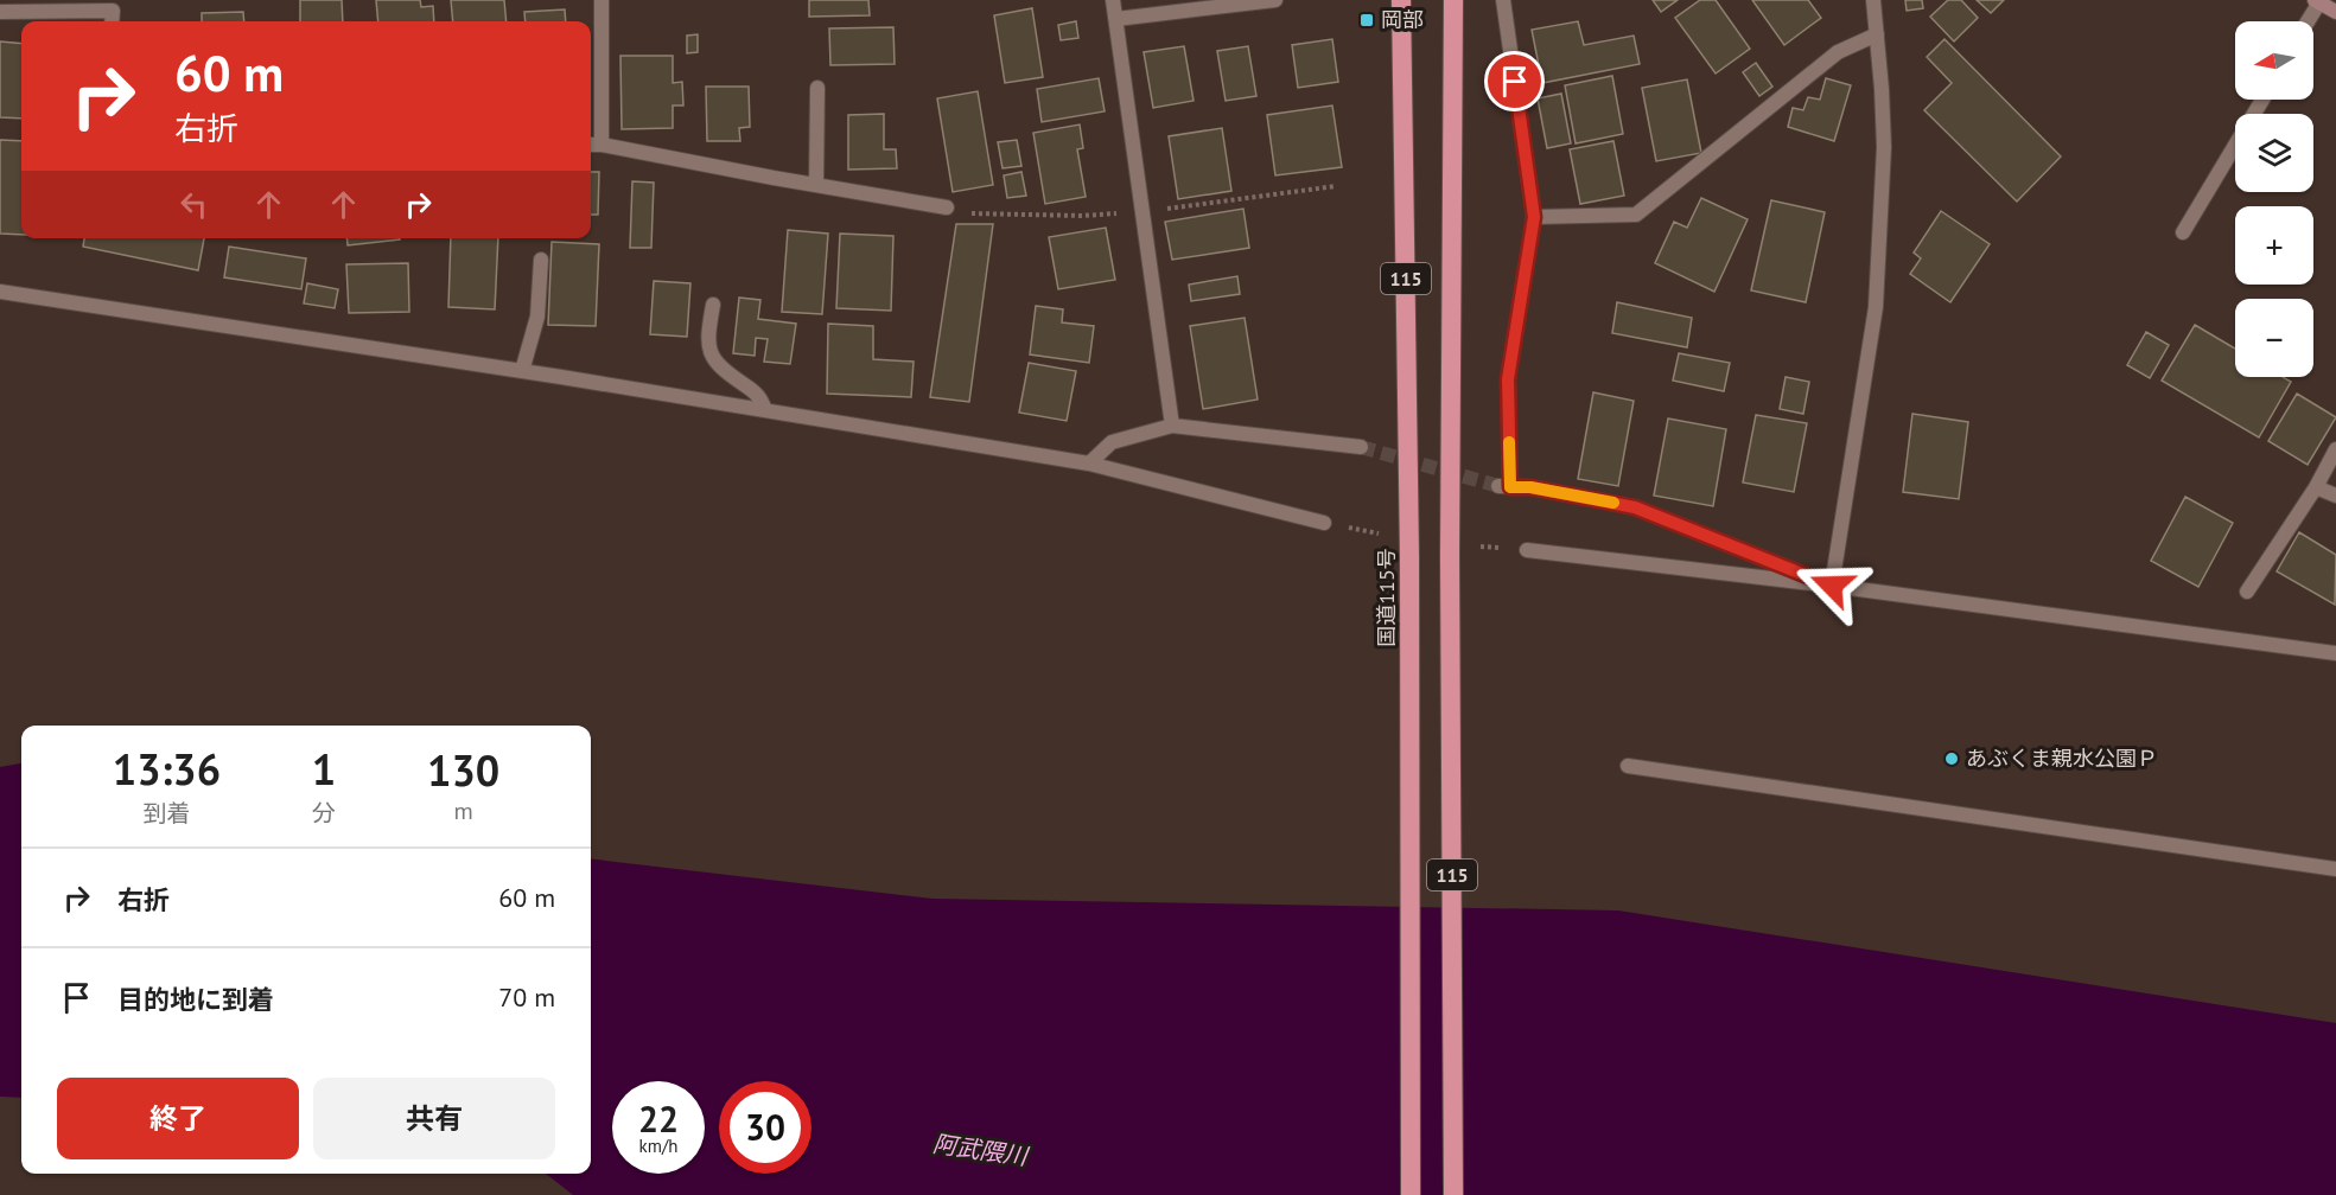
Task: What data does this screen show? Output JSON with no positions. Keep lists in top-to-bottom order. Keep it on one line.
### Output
{"streets":{"highway":["115","国道115号"]},"water":["阿武隈川"],"places":{"transit":["岡部"],"other":["あぶくま親水公園Ｐ"]},"north":"left","page":{"map_buttons":["+","−"],"turn":["60 m","右折"],"eta":["13:36","到着","1","分","130","m"],"list":[{"name":"右折","value":"60 m"},{"name":"目的地に到着","value":"70 m"}],"buttons":["終了","共有"],"speed":"22 km/h","limit":"30"}}
